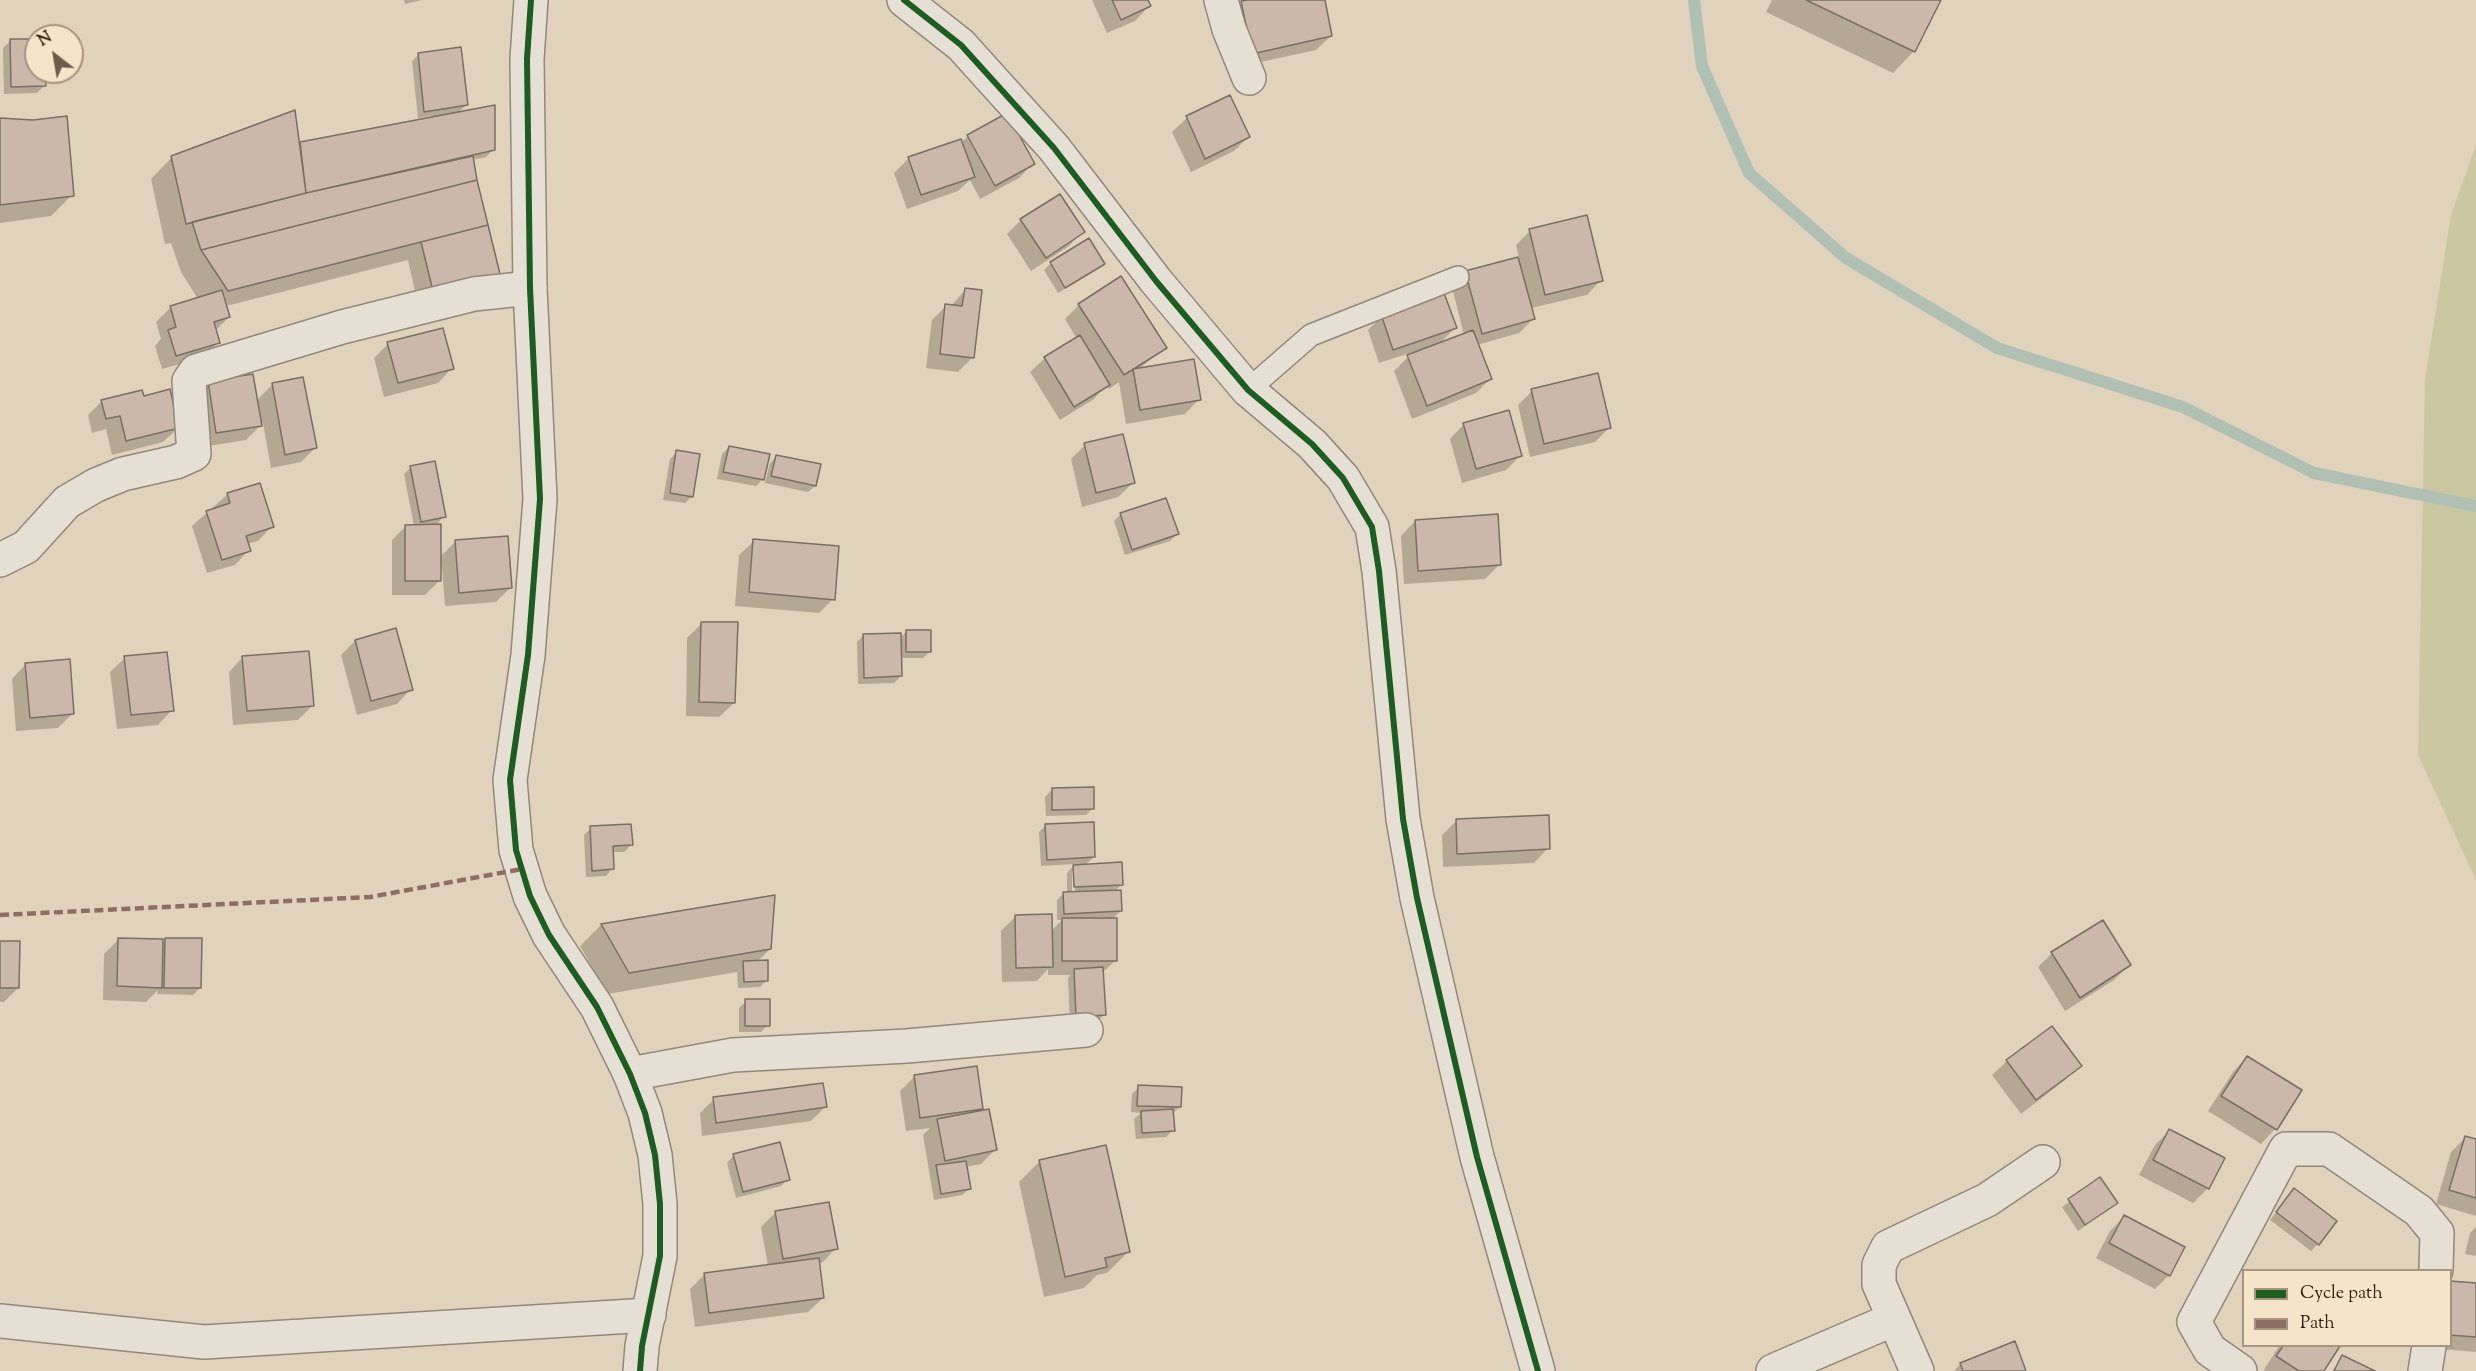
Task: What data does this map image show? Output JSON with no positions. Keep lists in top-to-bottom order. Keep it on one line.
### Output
{"legend":["Cycle path","Path"],"north":"top left"}
